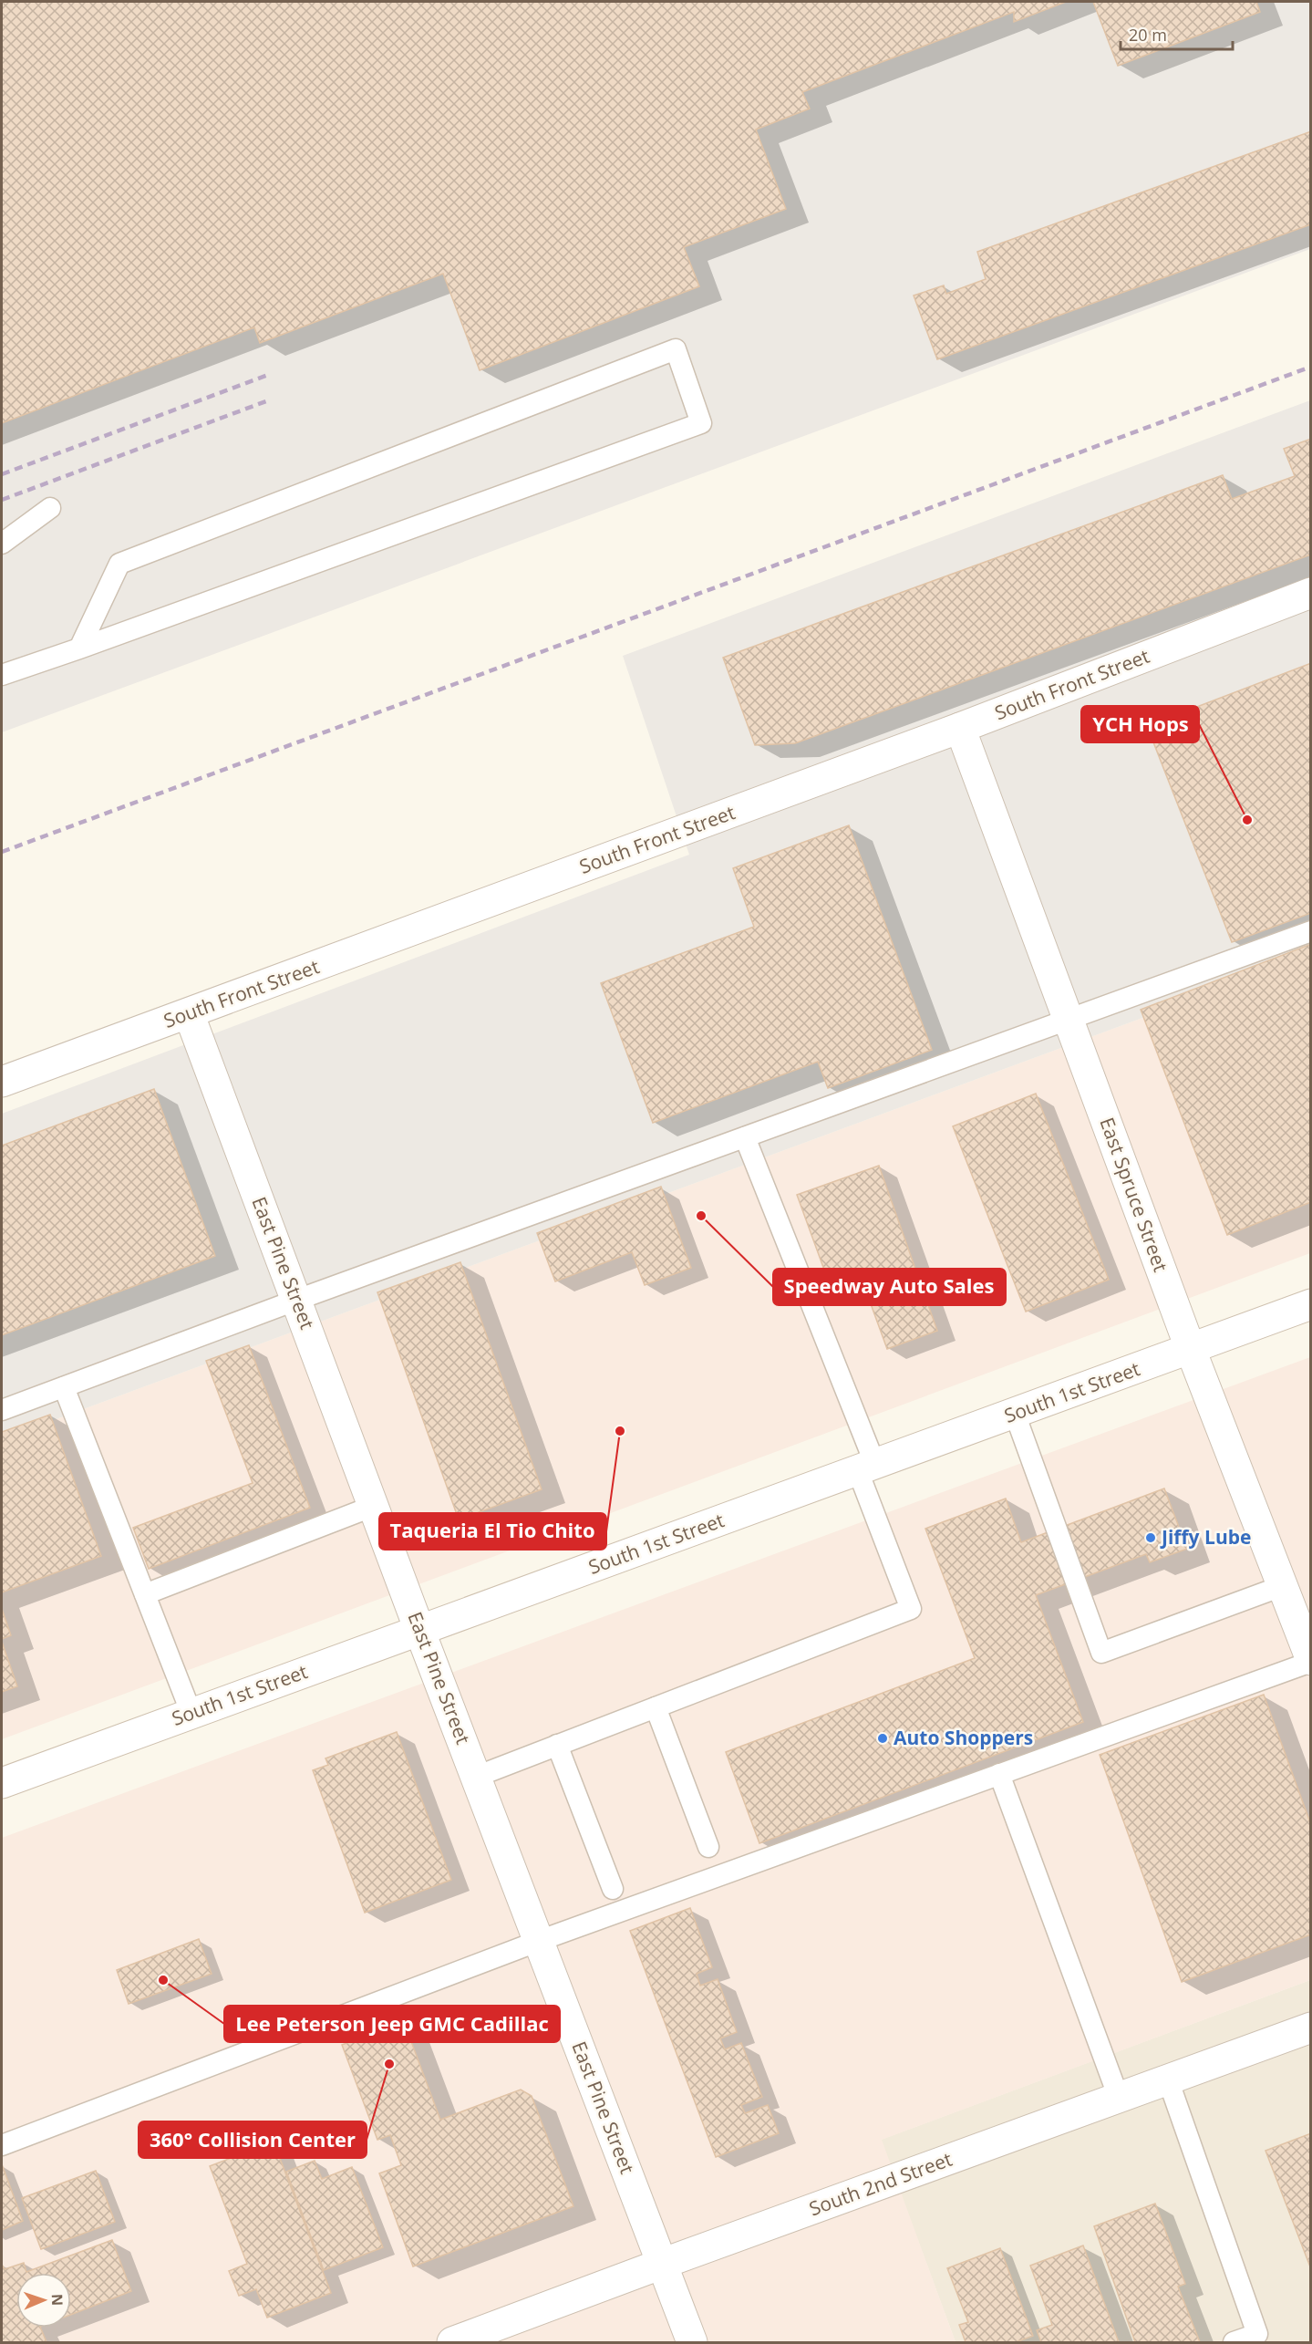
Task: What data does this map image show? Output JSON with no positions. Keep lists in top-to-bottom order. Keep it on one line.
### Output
{"streets":{"street":["South Front Street","East Spruce Street","East Pine Street","South 1st Street","South 2nd Street"]},"crossings":[["South Front Street","East Spruce Street"],["South Front Street","East Pine Street"],["East Spruce Street","South 1st Street"],["East Pine Street","South 1st Street"],["East Pine Street","South 2nd Street"]],"places":["YCH Hops","Speedway Auto Sales","Taqueria El Tio Chito","Jiffy Lube","Auto Shoppers","Lee Peterson Jeep GMC Cadillac","360° Collision Center"],"scale_bar":"20 m","north":"right"}
